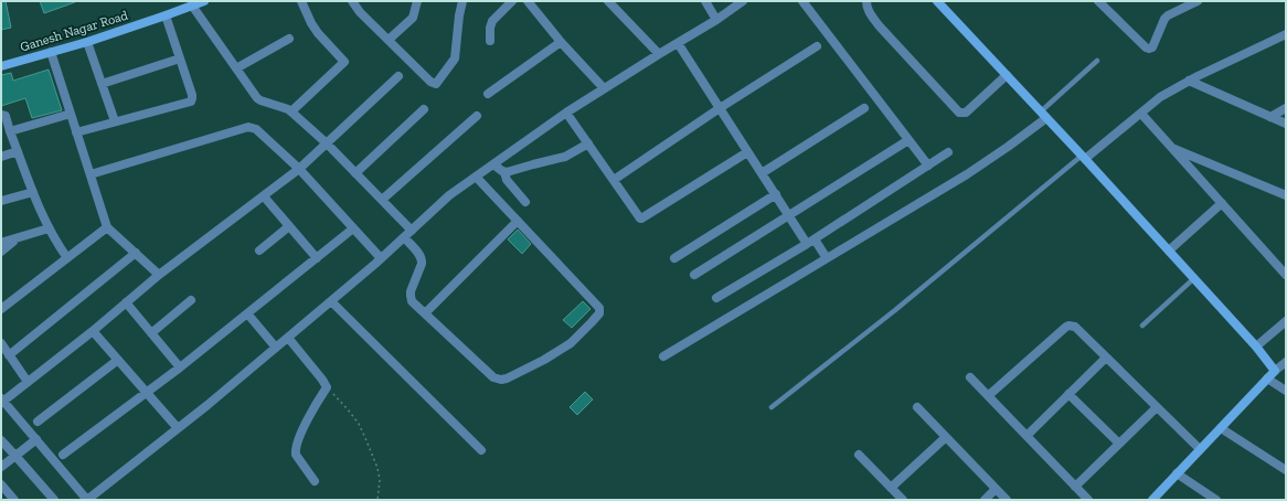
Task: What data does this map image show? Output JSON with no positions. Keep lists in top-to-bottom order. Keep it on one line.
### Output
{"streets":{"street":["Ganesh Nagar Road"]}}
